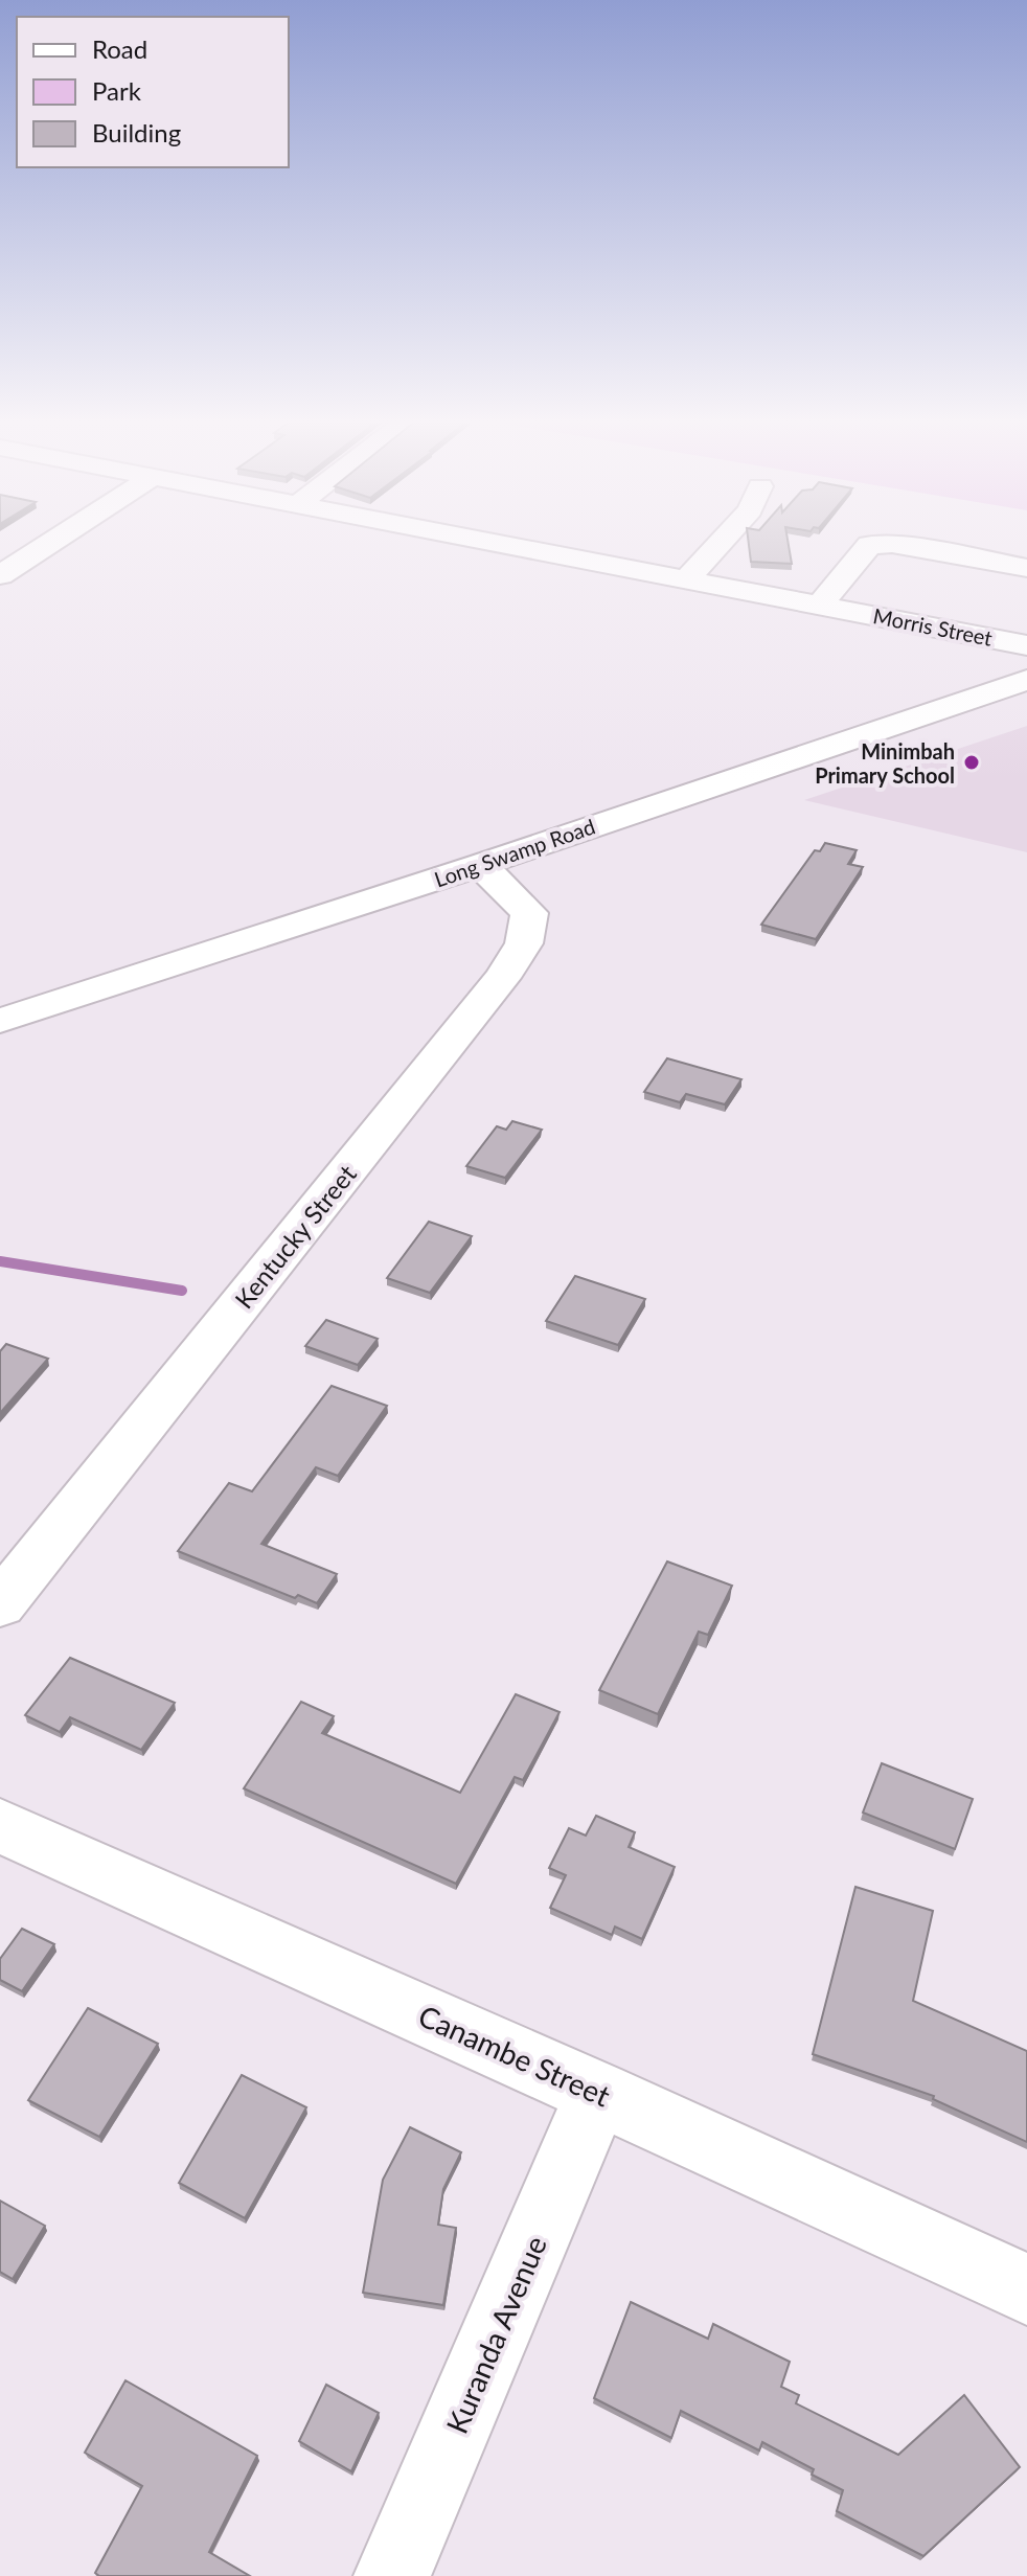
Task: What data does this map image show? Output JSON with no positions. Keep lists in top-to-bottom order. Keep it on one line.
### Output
{"streets":{"street":["Morris Street","Long Swamp Road","Kentucky Street","Canambe Street","Kuranda Avenue"]},"crossings":[["Long Swamp Road","Kentucky Street"],["Canambe Street","Kuranda Avenue"]],"places":["Minimbah Primary School"],"legend":["Road","Park","Building"]}
